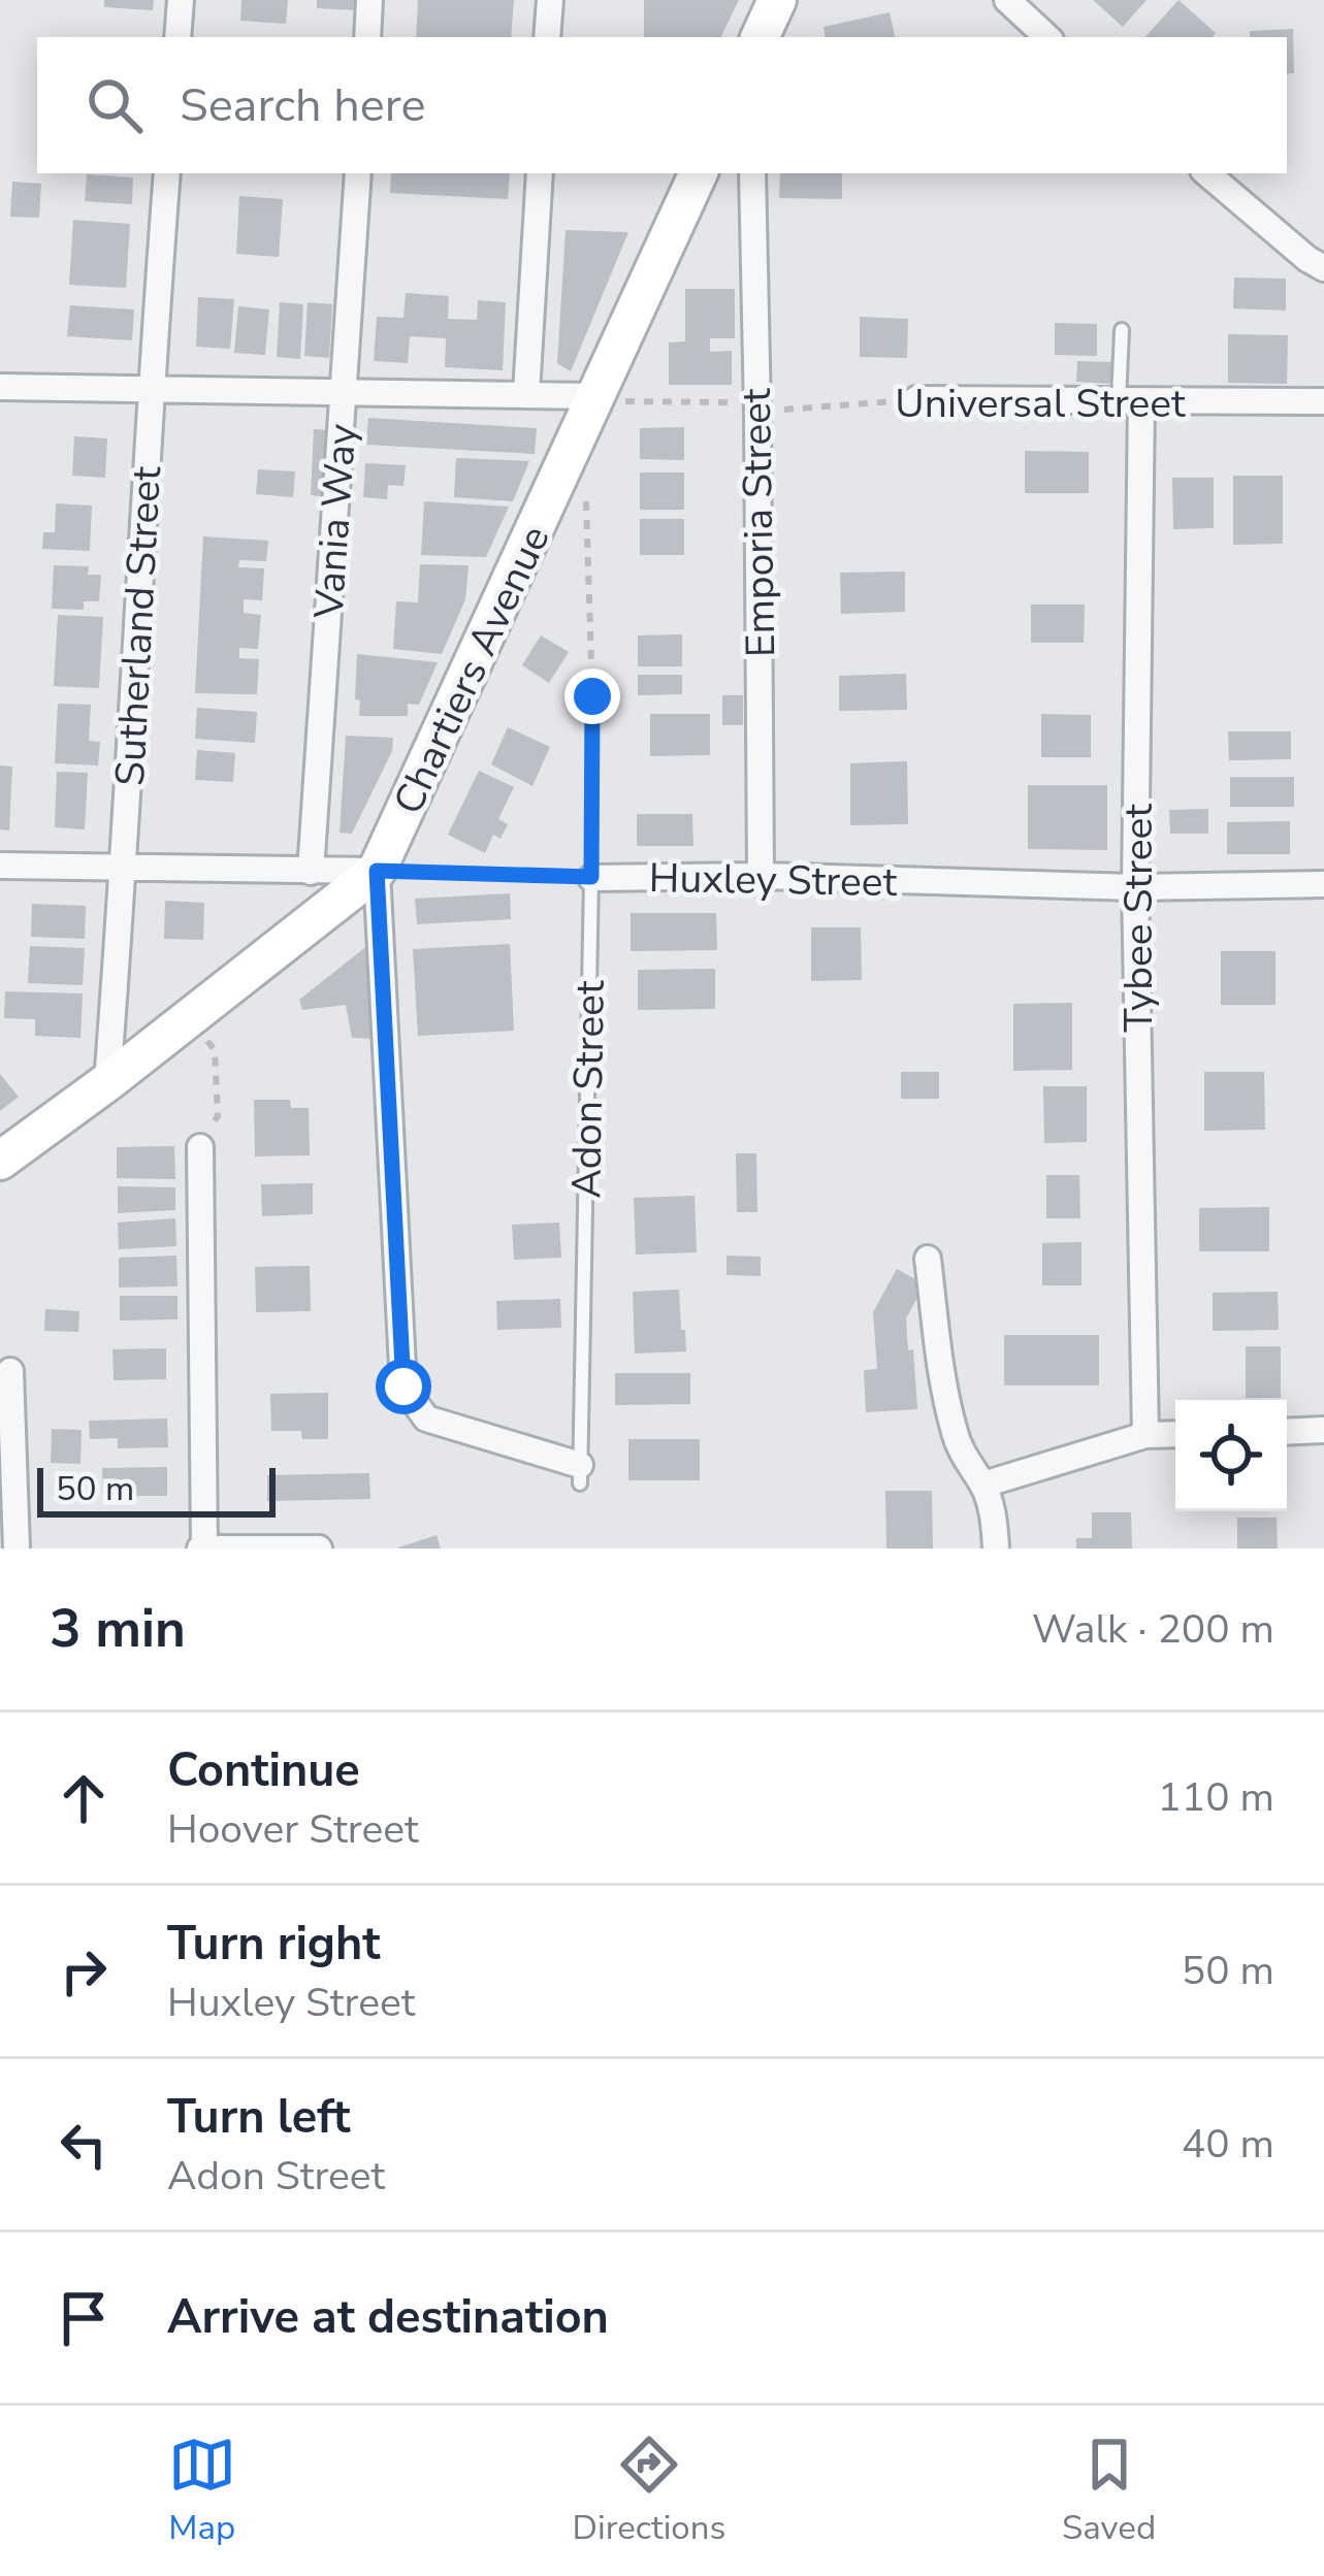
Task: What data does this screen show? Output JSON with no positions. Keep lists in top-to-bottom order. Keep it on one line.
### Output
{"streets":{"street":["Universal Street","Vania Way","Emporia Street","Sutherland Street","Chartiers Avenue","Huxley Street","Tybee Street"],"lane":["Adon Street"]},"crossings":[["Universal Street","Emporia Street"],["Universal Street","Chartiers Avenue"],["Universal Street","Tybee Street"],["Emporia Street","Huxley Street"],["Sutherland Street","Chartiers Avenue"],["Chartiers Avenue","Huxley Street"],["Huxley Street","Tybee Street"],["Huxley Street","Adon Street"]],"scale_bar":"50 m","page":{"search":"Search here","scale":"50 m","heading":["3 min","Walk · 200 m"],"list":[["Continue","Hoover Street","110 m"],["Turn right","Huxley Street","50 m"],["Turn left","Adon Street","40 m"],"Arrive at destination"],"nav":["Map","Directions","Saved"]}}
